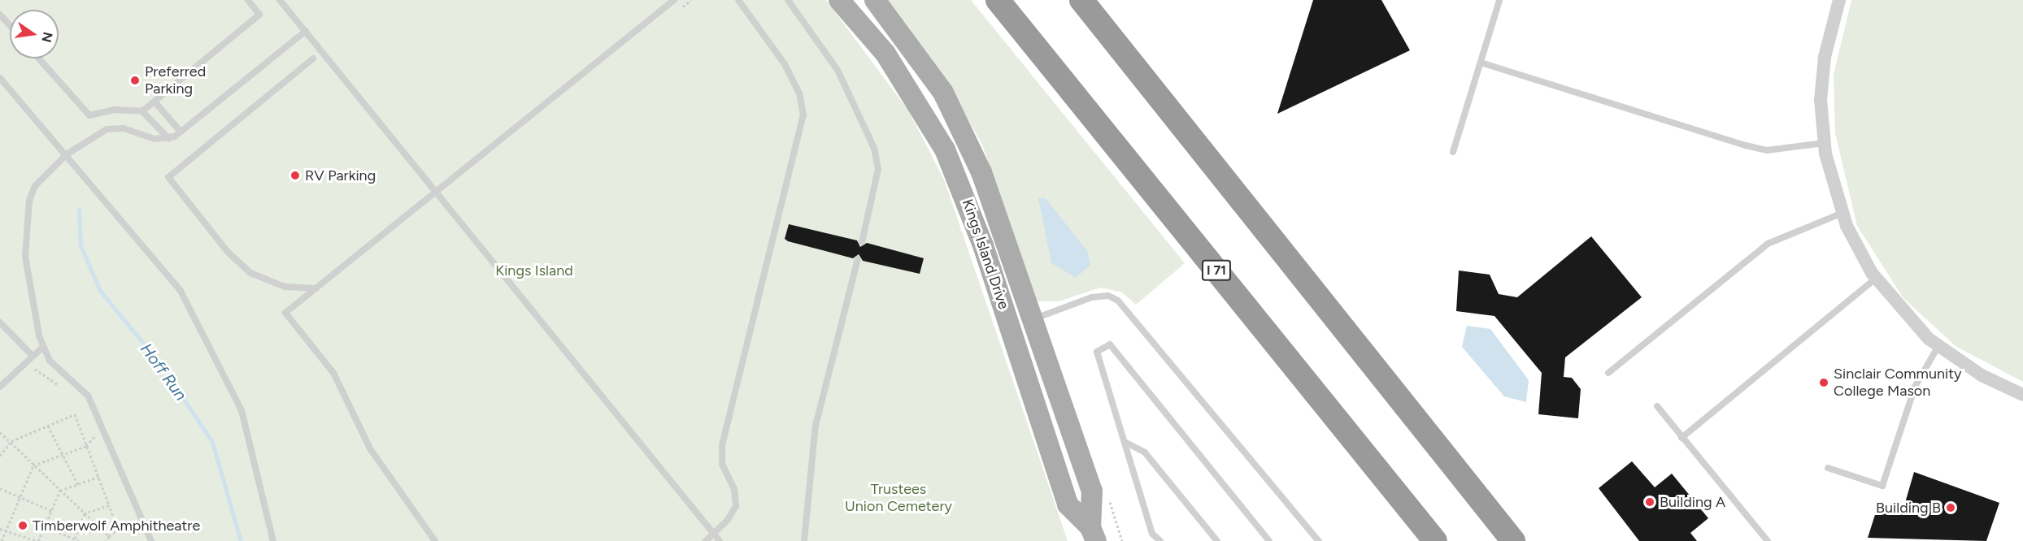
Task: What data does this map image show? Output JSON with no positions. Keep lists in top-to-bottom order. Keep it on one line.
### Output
{"streets":{"highway":["I 71"],"main road":["Kings Island Drive"]},"water":["Hoff Run"],"parks":["Kings Island","Trustees Union Cemetery"],"places":["Preferred Parking","RV Parking","Sinclair Community College Mason","Building A","Building B","Timberwolf Amphitheatre"],"north":"right"}
